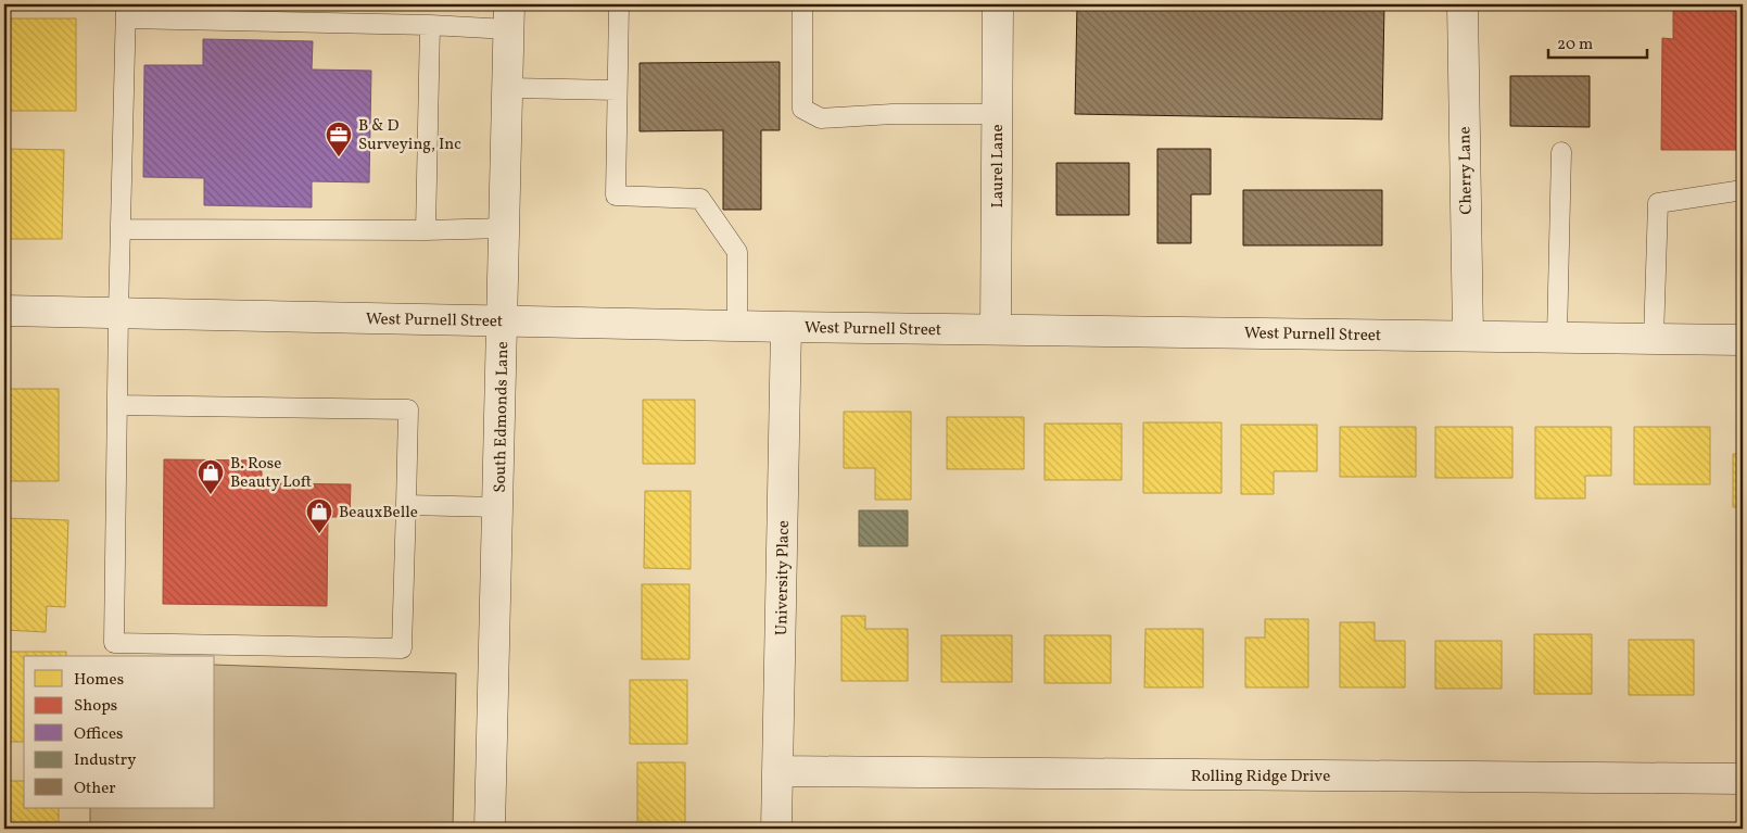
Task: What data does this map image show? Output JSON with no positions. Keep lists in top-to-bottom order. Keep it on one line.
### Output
{"streets":{"street":["Laurel Lane","Cherry Lane","West Purnell Street","South Edmonds Lane","University Place","Rolling Ridge Drive"]},"crossings":[["Laurel Lane","West Purnell Street"],["Cherry Lane","West Purnell Street"],["West Purnell Street","South Edmonds Lane"],["West Purnell Street","University Place"],["University Place","Rolling Ridge Drive"]],"places":{"office":["B & D Surveying, Inc"],"shop":["B. Rose Beauty Loft","BeauxBelle"]},"legend":["Homes","Shops","Offices","Industry","Other"],"scale_bar":"20 m"}
